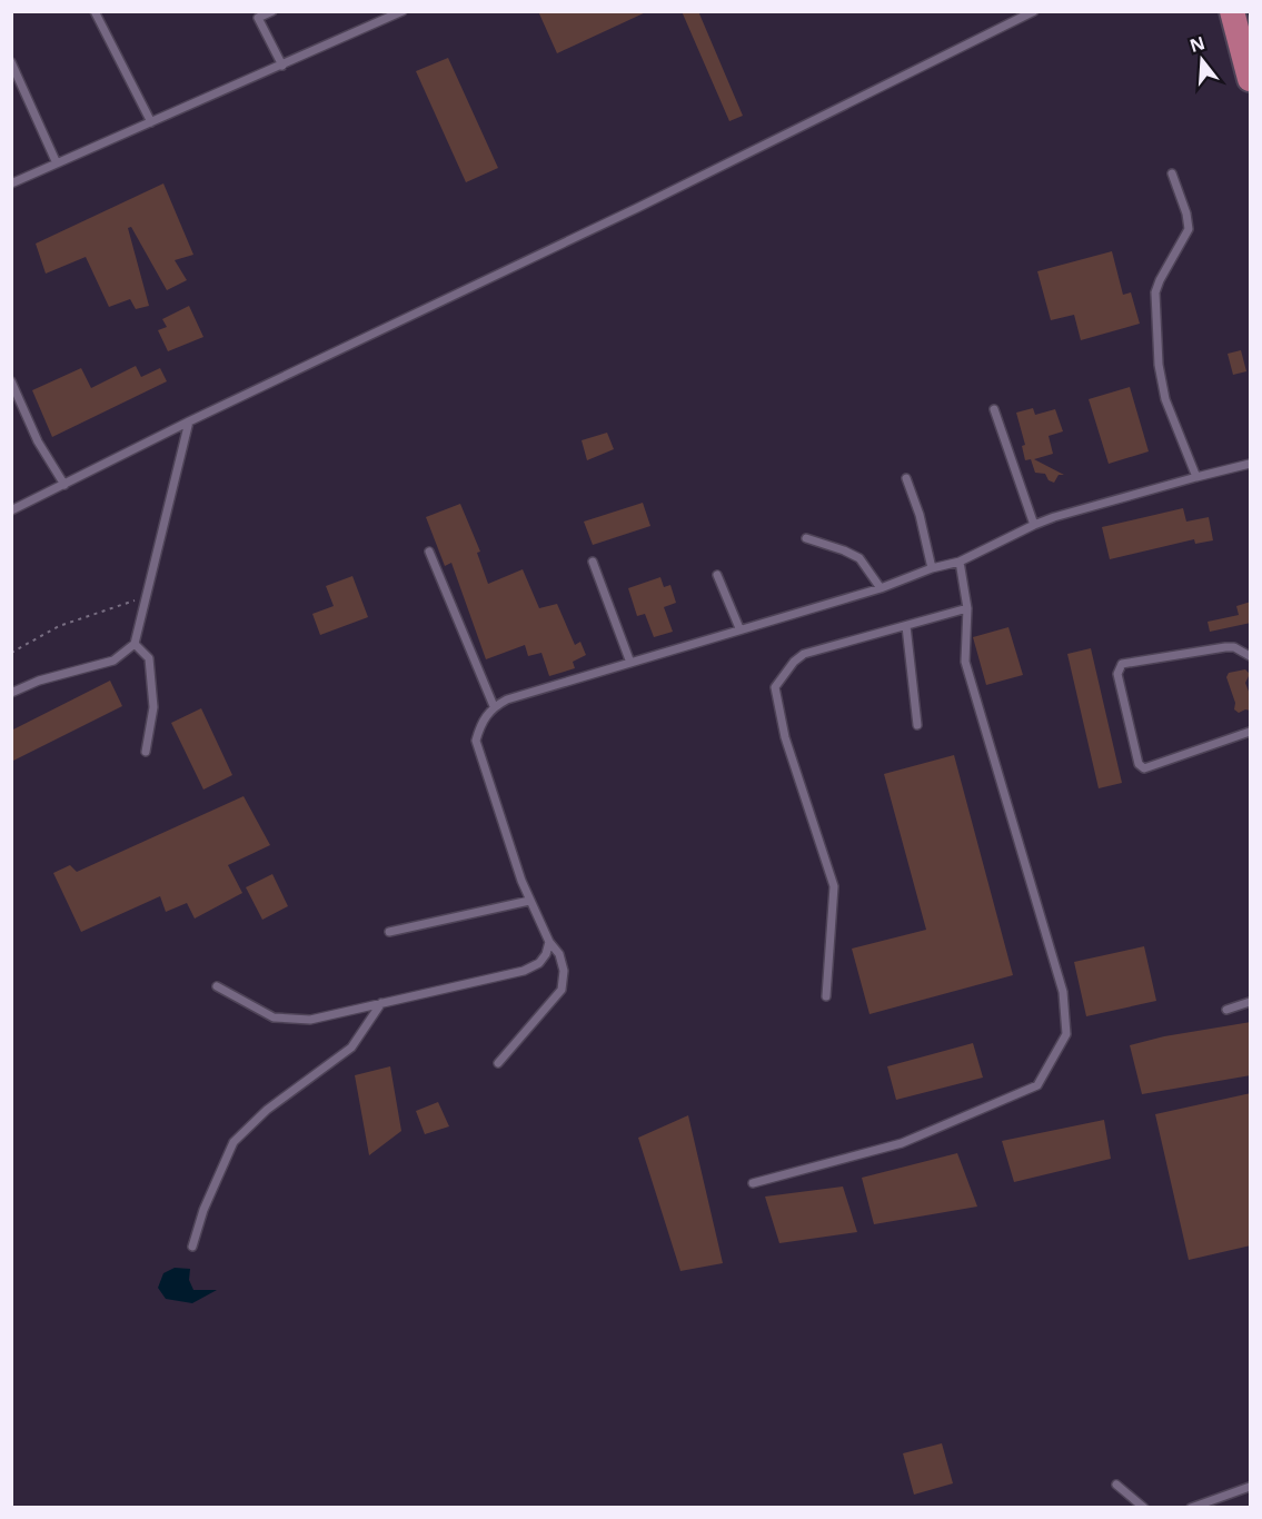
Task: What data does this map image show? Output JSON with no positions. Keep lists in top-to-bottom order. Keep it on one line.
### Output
{"north":"top"}
